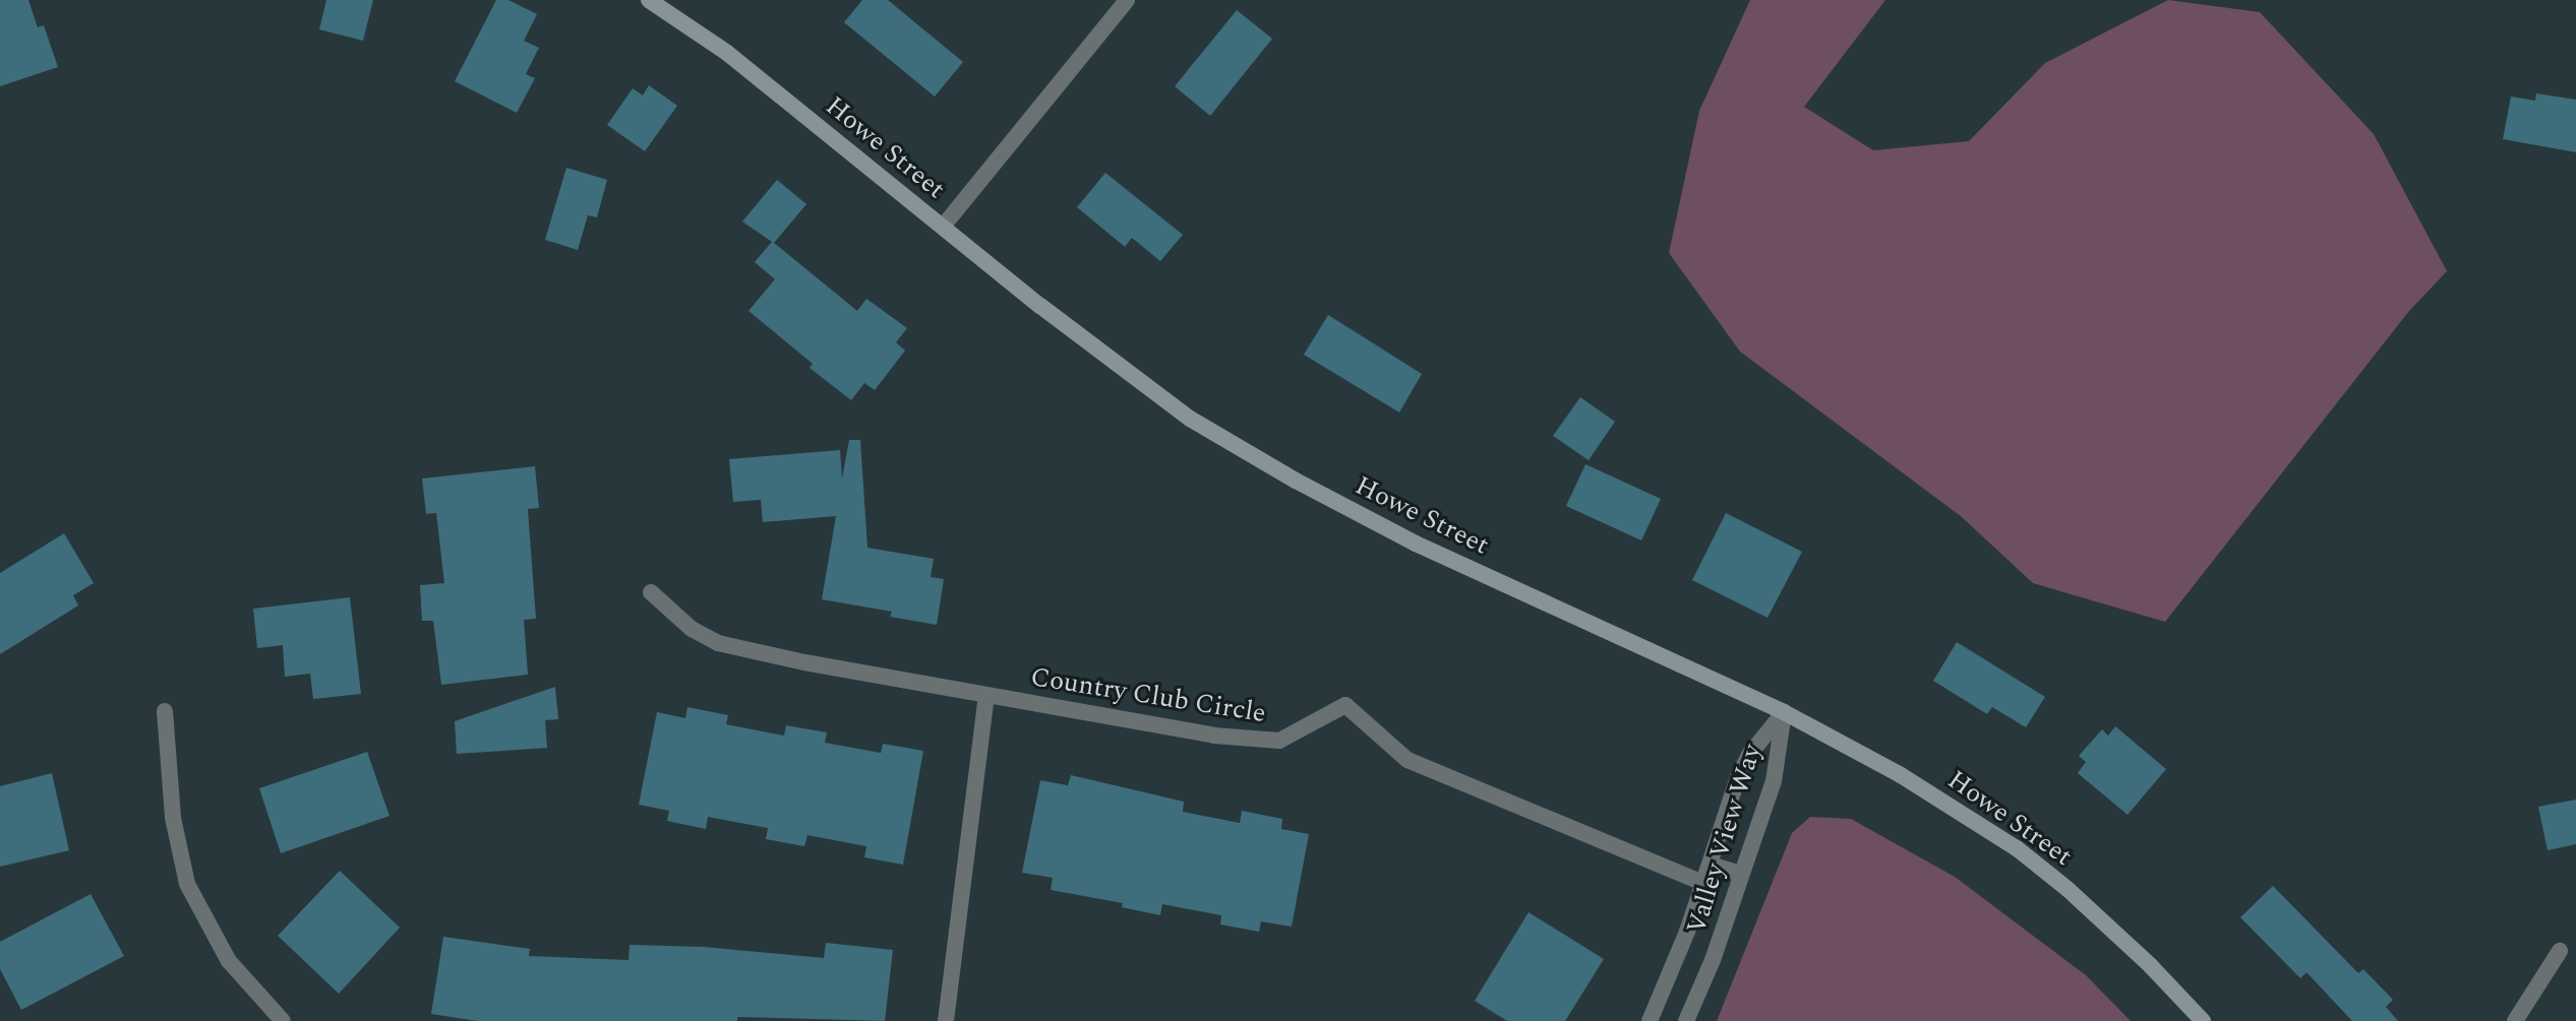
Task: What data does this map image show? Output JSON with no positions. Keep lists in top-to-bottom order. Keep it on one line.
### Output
{"streets":{"main road":["Howe Street"],"street":["Country Club Circle","Valley View Way"]},"crossings":[["Howe Street","Valley View Way"],["Country Club Circle","Valley View Way"]]}
